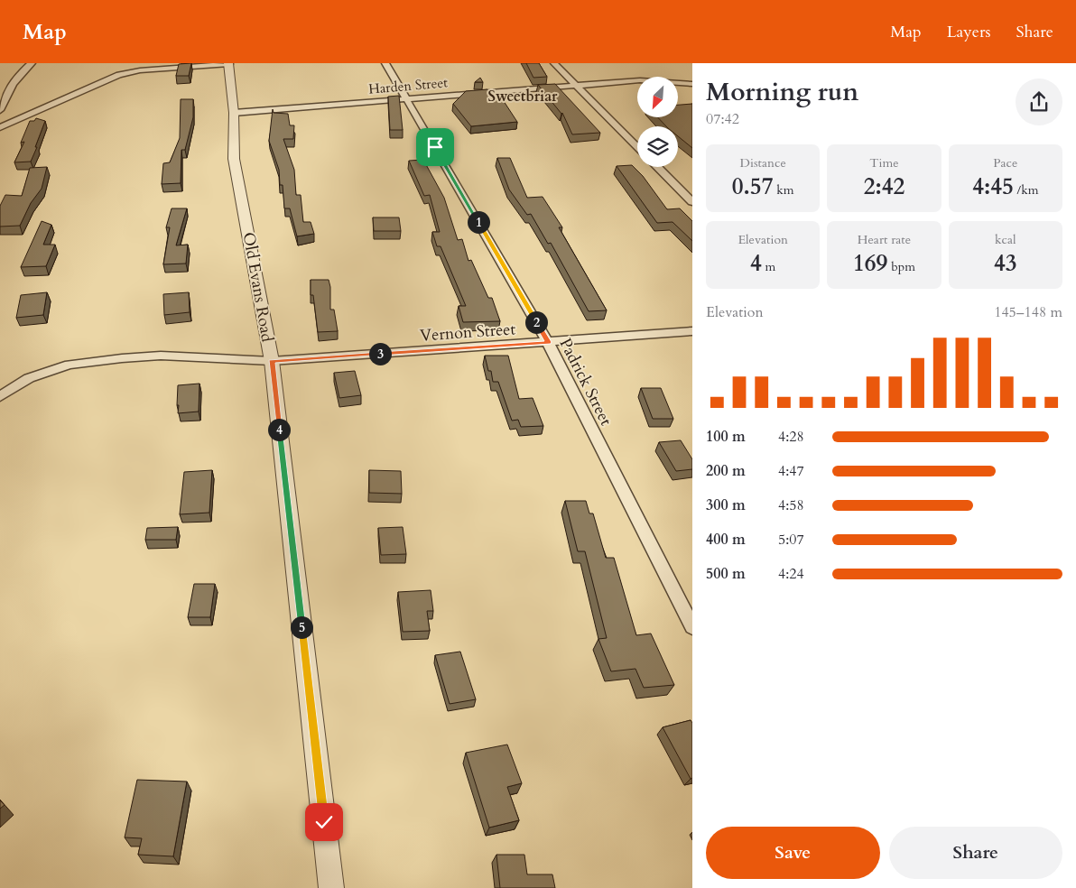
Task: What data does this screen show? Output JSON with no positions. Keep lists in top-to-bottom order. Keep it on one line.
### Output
{"streets":{"street":["Harden Street","Old Evans Road","Vernon Street","Padrick Street"]},"crossings":[["Harden Street","Old Evans Road"],["Harden Street","Padrick Street"],["Old Evans Road","Vernon Street"],["Vernon Street","Padrick Street"]],"districts":["Sweetbriar"],"north":"bottom left","page":{"header":"Map","nav":["Map","Layers","Share"],"heading":["Morning run","07:42"],"stats":[["Distance","0.57 km"],["Time","2:42"],["Pace","4:45 /km"],["Elevation","4 m"],["Heart rate","169 bpm"],["kcal","43"]],"pins":["1","2","3","4","5"],"chart":["Elevation","145–148 m"],"list":[{"name":"100 m","note":"4:28"},{"name":"200 m","note":"4:47"},{"name":"300 m","note":"4:58"},{"name":"400 m","note":"5:07"},{"name":"500 m","note":"4:24"}],"buttons":["Save","Share"]}}
